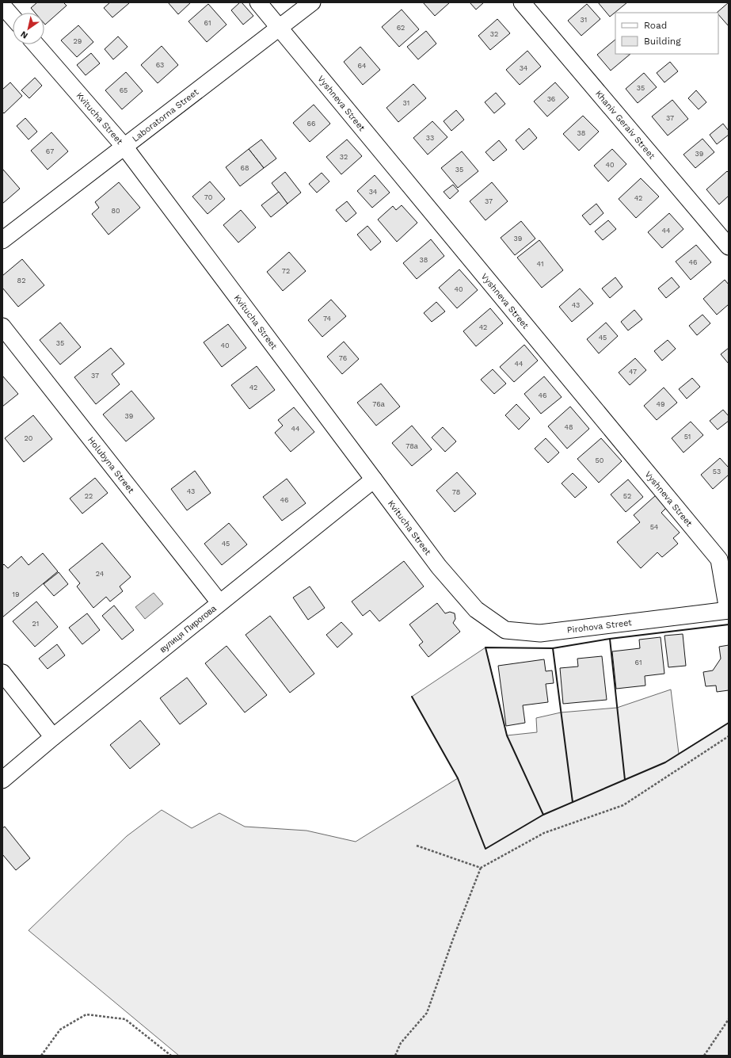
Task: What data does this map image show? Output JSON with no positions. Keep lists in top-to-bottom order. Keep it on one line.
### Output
{"streets":{"street":["Vyshneva Street","Laboratorna Street","Kvitucha Street","Khaniv Geraiv Street","Holubyna Street","Pirohova Street","вулиця Пирогова"]},"crossings":[["Vyshneva Street","Laboratorna Street"],["Vyshneva Street","Pirohova Street"],["Laboratorna Street","Kvitucha Street"],["Kvitucha Street","Pirohova Street"],["Kvitucha Street","вулиця Пирогова"],["Holubyna Street","вулиця Пирогова"]],"house_numbers":["31","61","62","32","29","63","64","34","35","65","36","31","37","66","38","33","67","39","32","40","68","35","34","70","42","37","80","44","39","38","46","41","72","82","40","43","74","42","45","35","40","76","44","47","37","42","46","76а","49","39","48","44","51","20","78а","50","53","43","78","22","52","46","54","45","24","19","21","61"],"legend":["Road","Building"],"north":"bottom left"}
